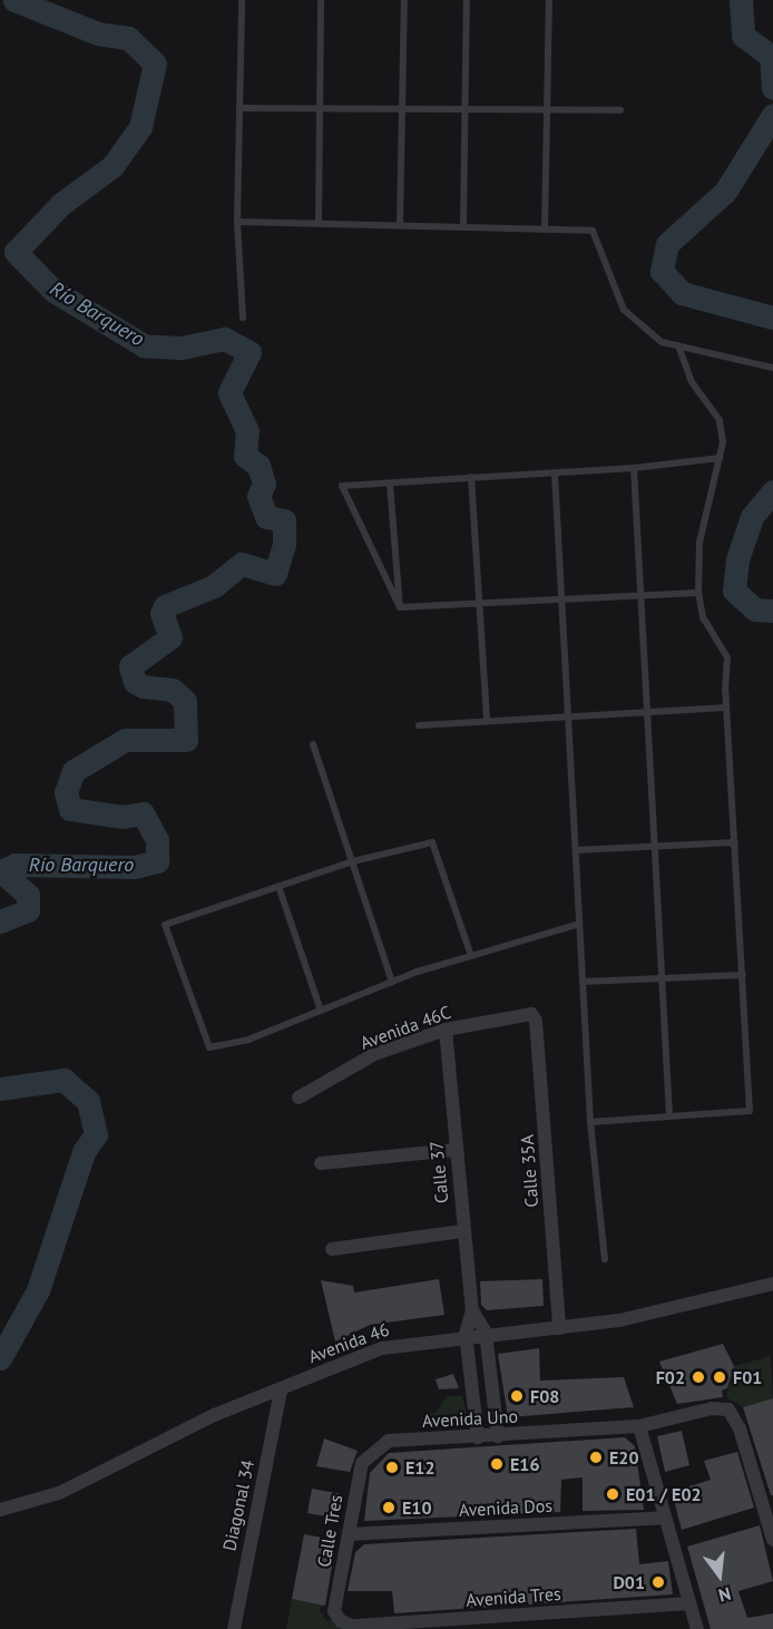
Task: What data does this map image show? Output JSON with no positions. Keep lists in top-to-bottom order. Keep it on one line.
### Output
{"streets":{"street":["Avenida 46C","Calle 35A","Calle 37","Avenida 46","Avenida Uno","Diagonal 34","Avenida Dos","Calle Tres","Avenida Tres"]},"crossings":[["Avenida 46C","Calle 35A"],["Avenida 46C","Calle 37"],["Calle 35A","Avenida 46"],["Calle 37","Avenida 46"],["Calle 37","Avenida Uno"],["Avenida 46","Diagonal 34"],["Avenida Uno","Calle Tres"],["Avenida Dos","Calle Tres"],["Calle Tres","Avenida Tres"]],"water":["Río Barquero"],"places":["F02","F01","F08","E20","E16","E12","E01 / E02","E10","D01"],"north":"bottom"}
